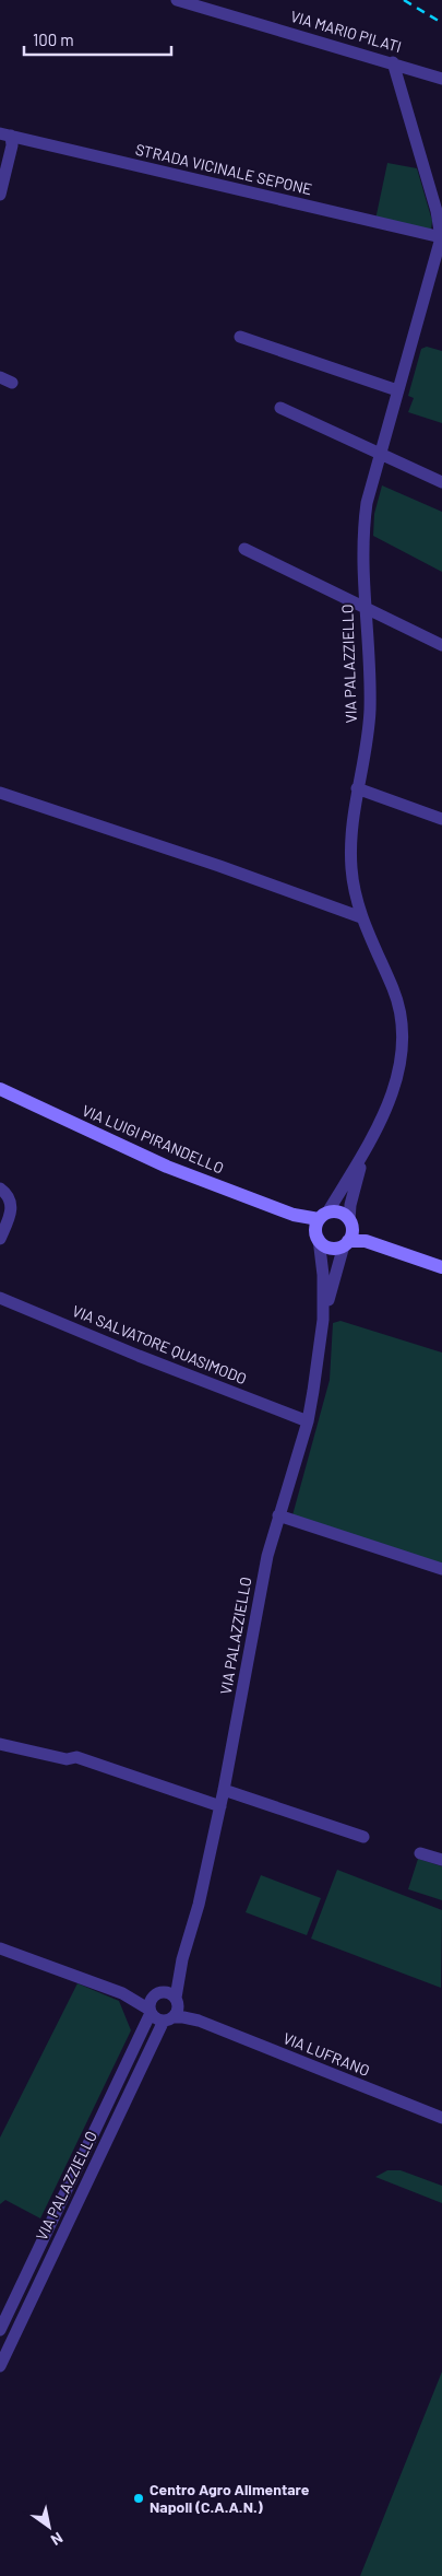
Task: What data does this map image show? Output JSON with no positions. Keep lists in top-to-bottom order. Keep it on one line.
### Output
{"streets":{"street":["VIA MARIO PILATI","STRADA VICINALE SEPONE","VIA PALAZZIELLO","VIA LUIGI PIRANDELLO","VIA SALVATORE QUASIMODO","VIA LUFRANO"]},"crossings":[["STRADA VICINALE SEPONE","VIA PALAZZIELLO"],["VIA PALAZZIELLO","VIA LUIGI PIRANDELLO"],["VIA PALAZZIELLO","VIA SALVATORE QUASIMODO"]],"places":["Centro Agro Alimentare Napoli (C.A.A.N.)"],"scale_bar":"100 m","north":"bottom right"}
